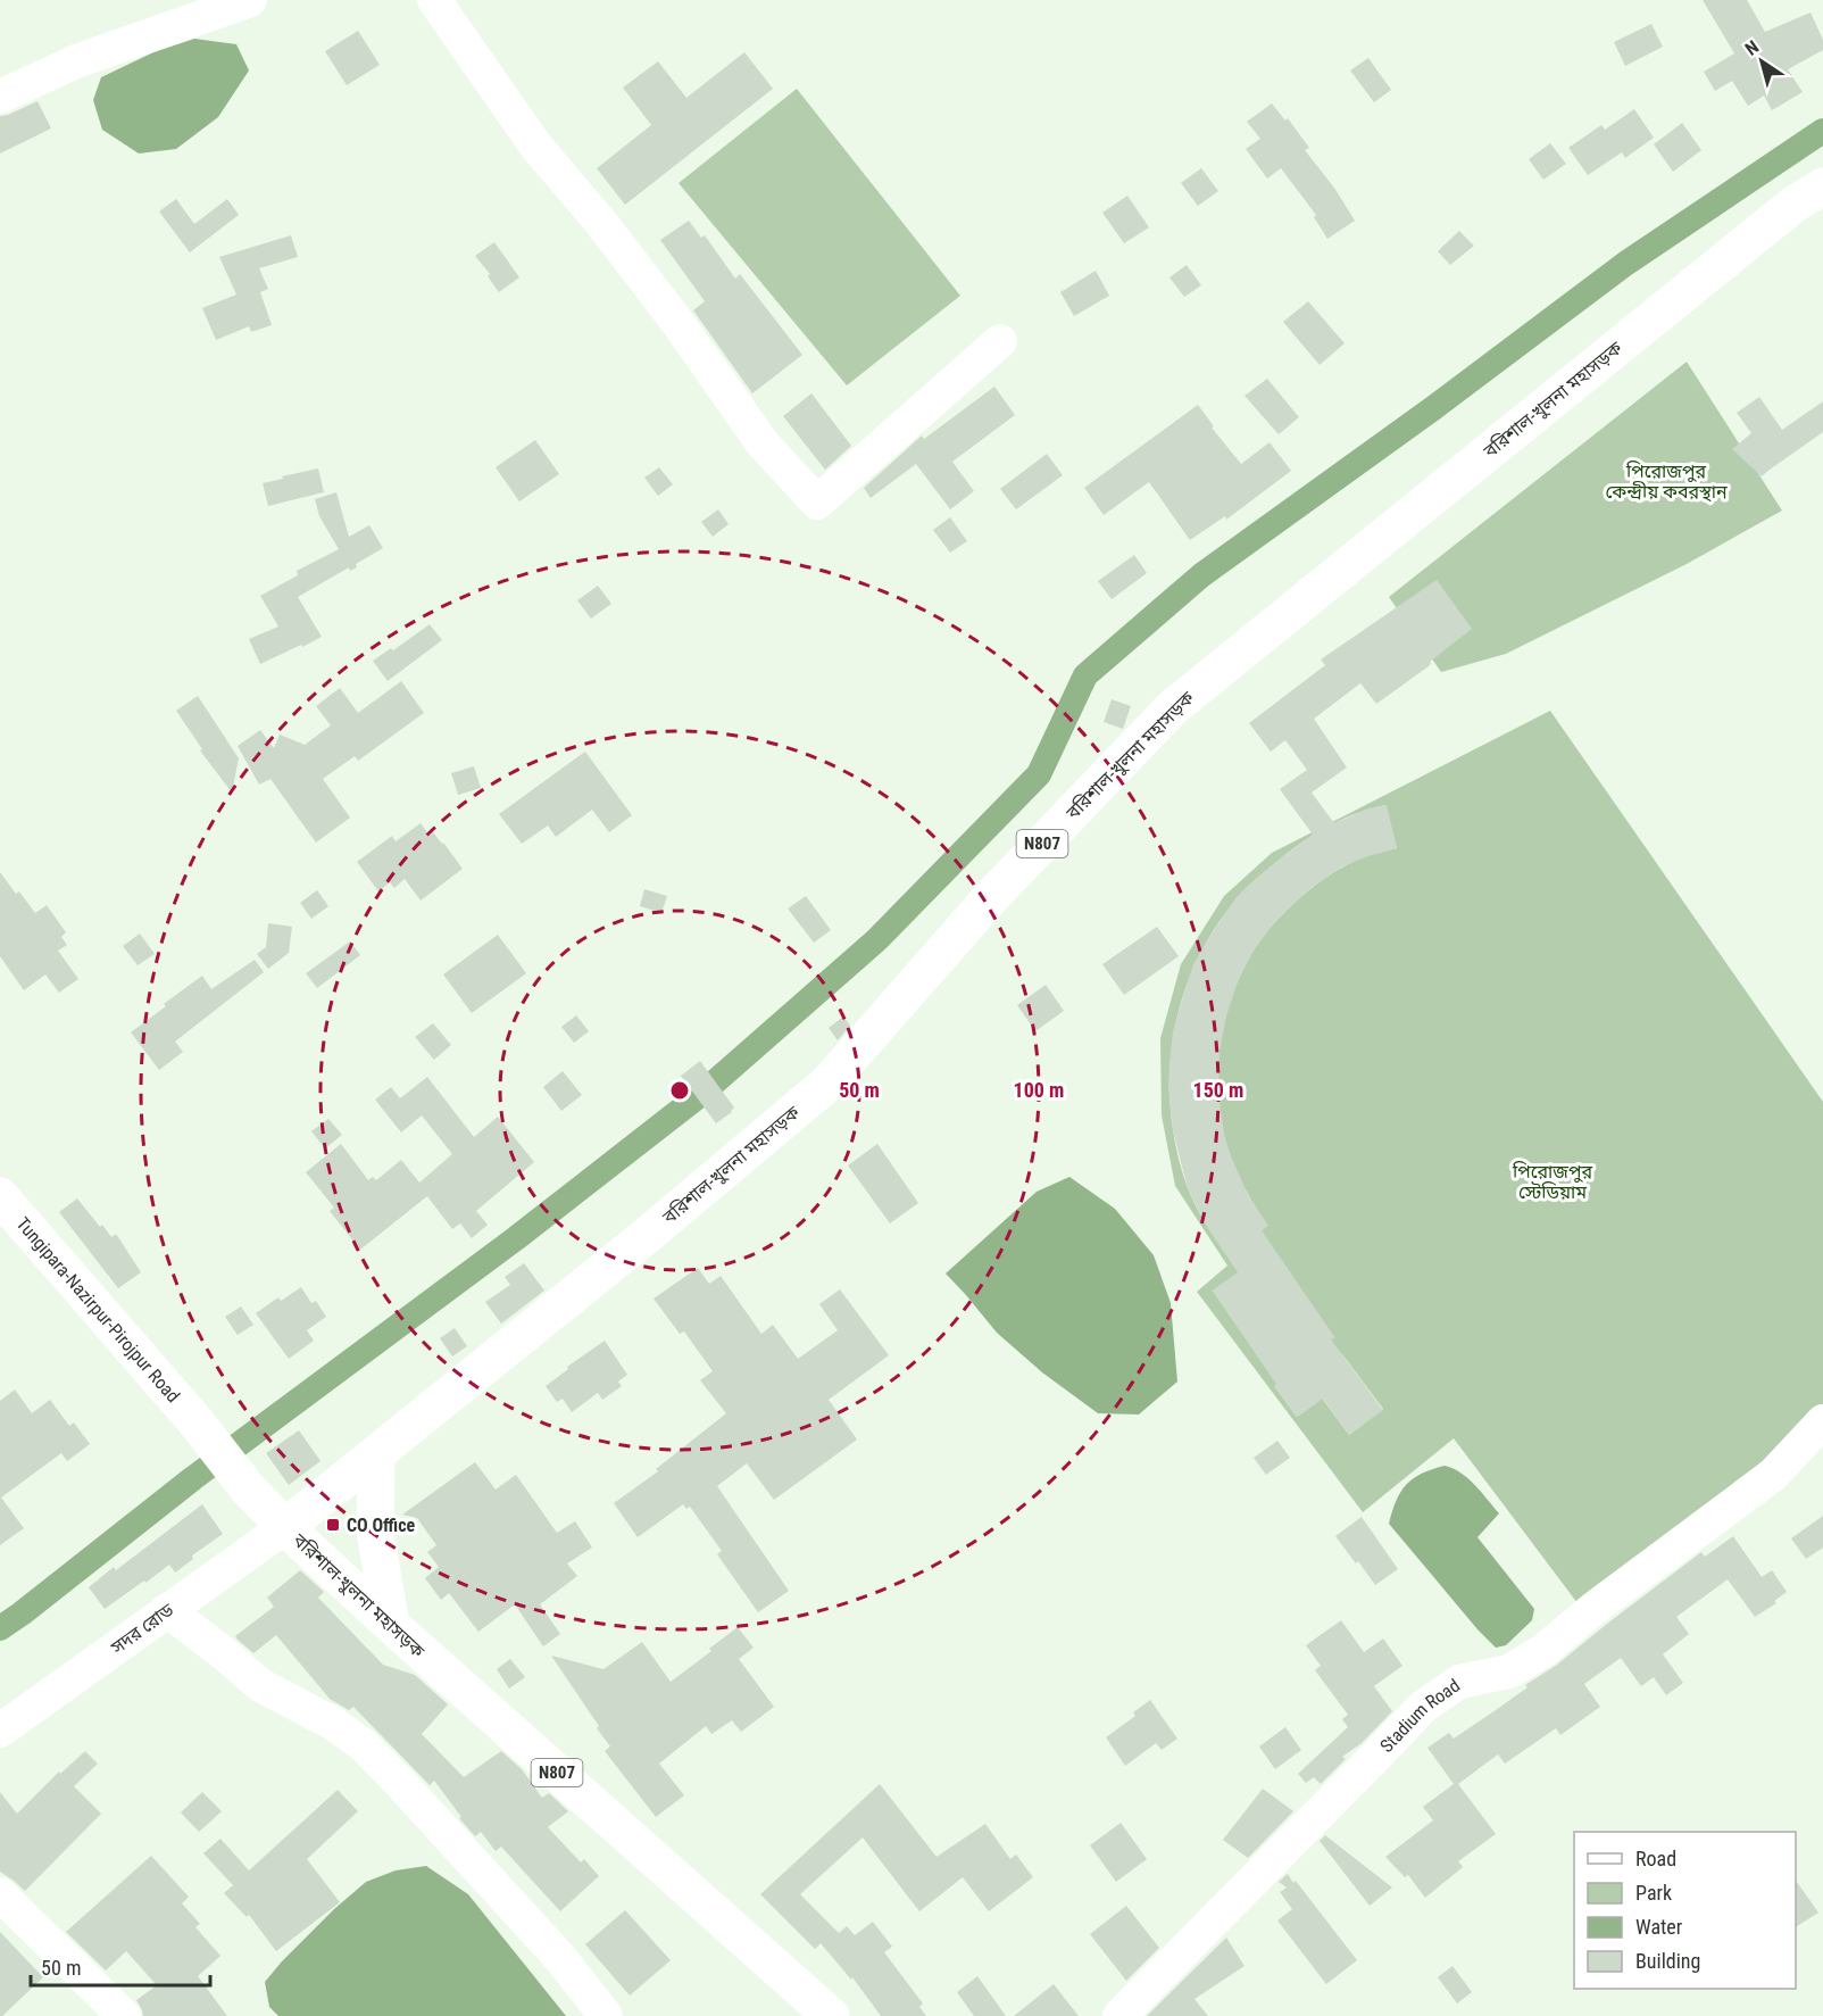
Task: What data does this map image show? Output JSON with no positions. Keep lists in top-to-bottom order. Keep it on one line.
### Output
{"streets":{"main road":["বরিশাল-খুলনা মহাসড়ক","N807","Tungipara-Nazirpur-Pirojpur Road"],"street":["সদর রোড","Stadium Road"]},"crossings":[["বরিশাল-খুলনা মহাসড়ক","Tungipara-Nazirpur-Pirojpur Road"],["বরিশাল-খুলনা মহাসড়ক","সদর রোড"],["Tungipara-Nazirpur-Pirojpur Road","সদর রোড"]],"parks":["পিরোজপুর কেন্দ্রীয় কবরস্থান","পিরোজপুর স্টেডিয়াম"],"places":{"transit":["CO Office"]},"legend":["Road","Park","Water","Building"],"scale_bar":"50 m","north":"top left","rings":["50 m","100 m","150 m"]}
